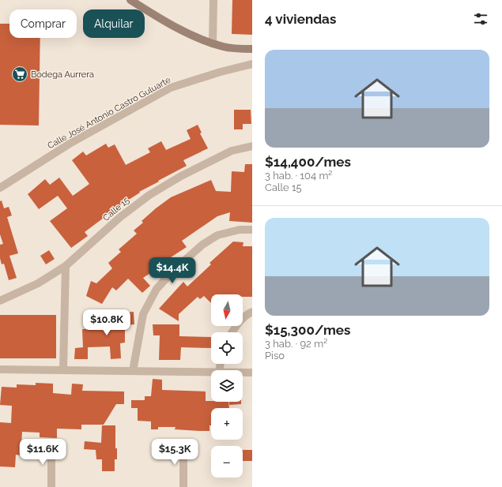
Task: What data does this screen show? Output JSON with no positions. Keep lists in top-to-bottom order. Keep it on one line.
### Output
{"streets":{"street":["Calle José Antonio Castro Guluarte","Calle 15"]},"places":{"supermarket":["Bodega Aurrera"]},"north":"bottom","page":{"heading":"4 viviendas","chip":["Comprar","Alquilar"],"list":[{"name":"$14,400/mes","note":"3 hab. · 104 m² · Calle 15"},{"name":"$15,300/mes","note":"3 hab. · 92 m² · Piso"}],"price":["$14.4K","$10.8K","$11.6K","$15.3K"],"map_buttons":["+","−"]}}
